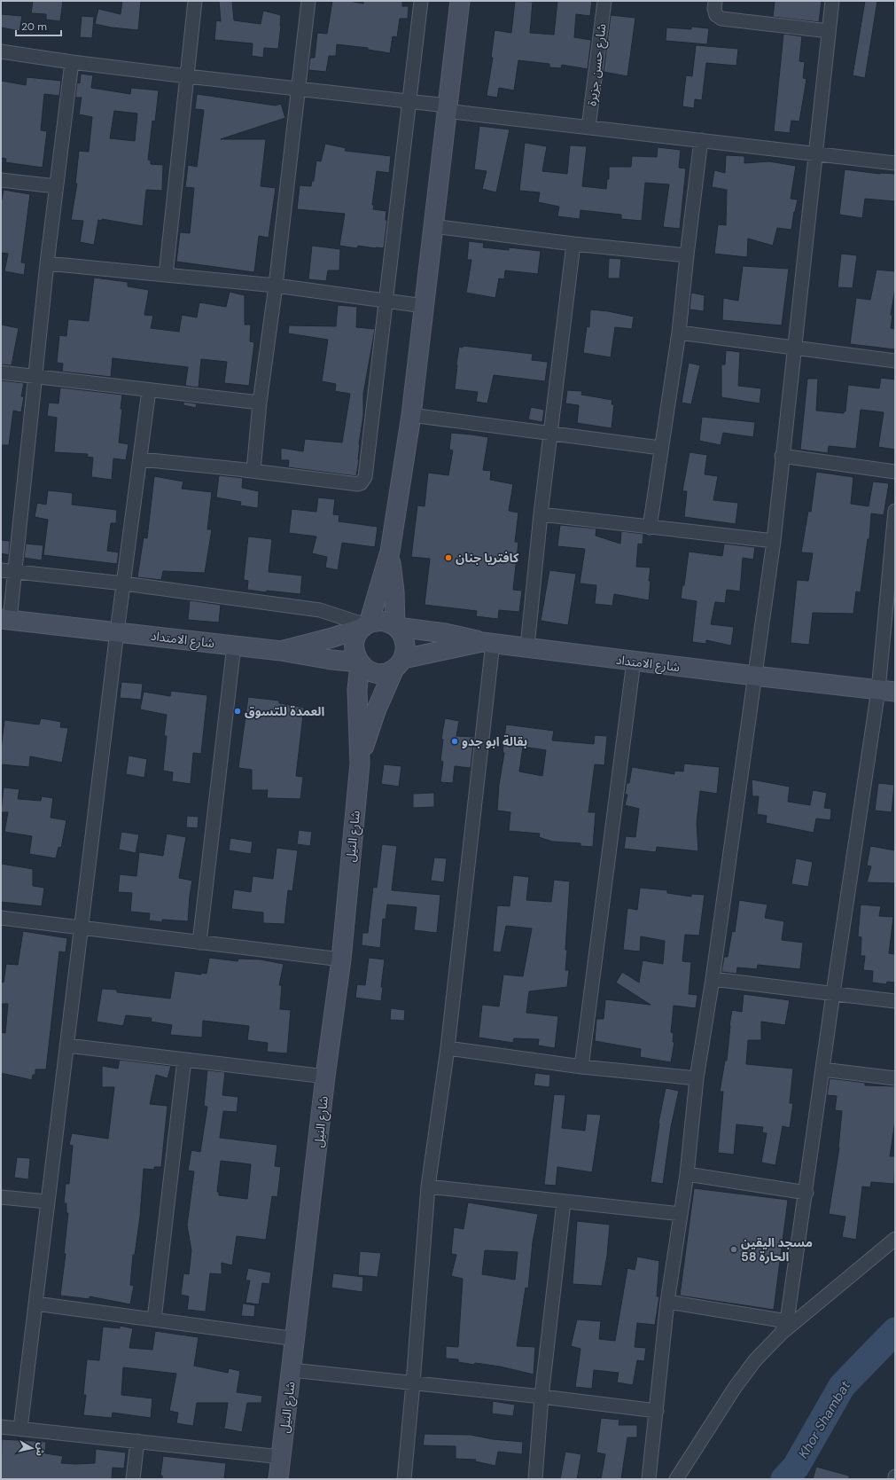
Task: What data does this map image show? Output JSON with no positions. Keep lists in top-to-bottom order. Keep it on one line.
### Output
{"streets":{"street":["شارع حسن جزيرة","شارع الامتداد","شارع النيل"]},"crossings":[["شارع الامتداد","شارع النيل"]],"water":["Khor Shambat"],"places":["كافتريا جنان","العمدة للتسوق","بقالة ابو جدو","مسجد اليقين الحارة 58"],"scale_bar":"20 m","north":"right"}
